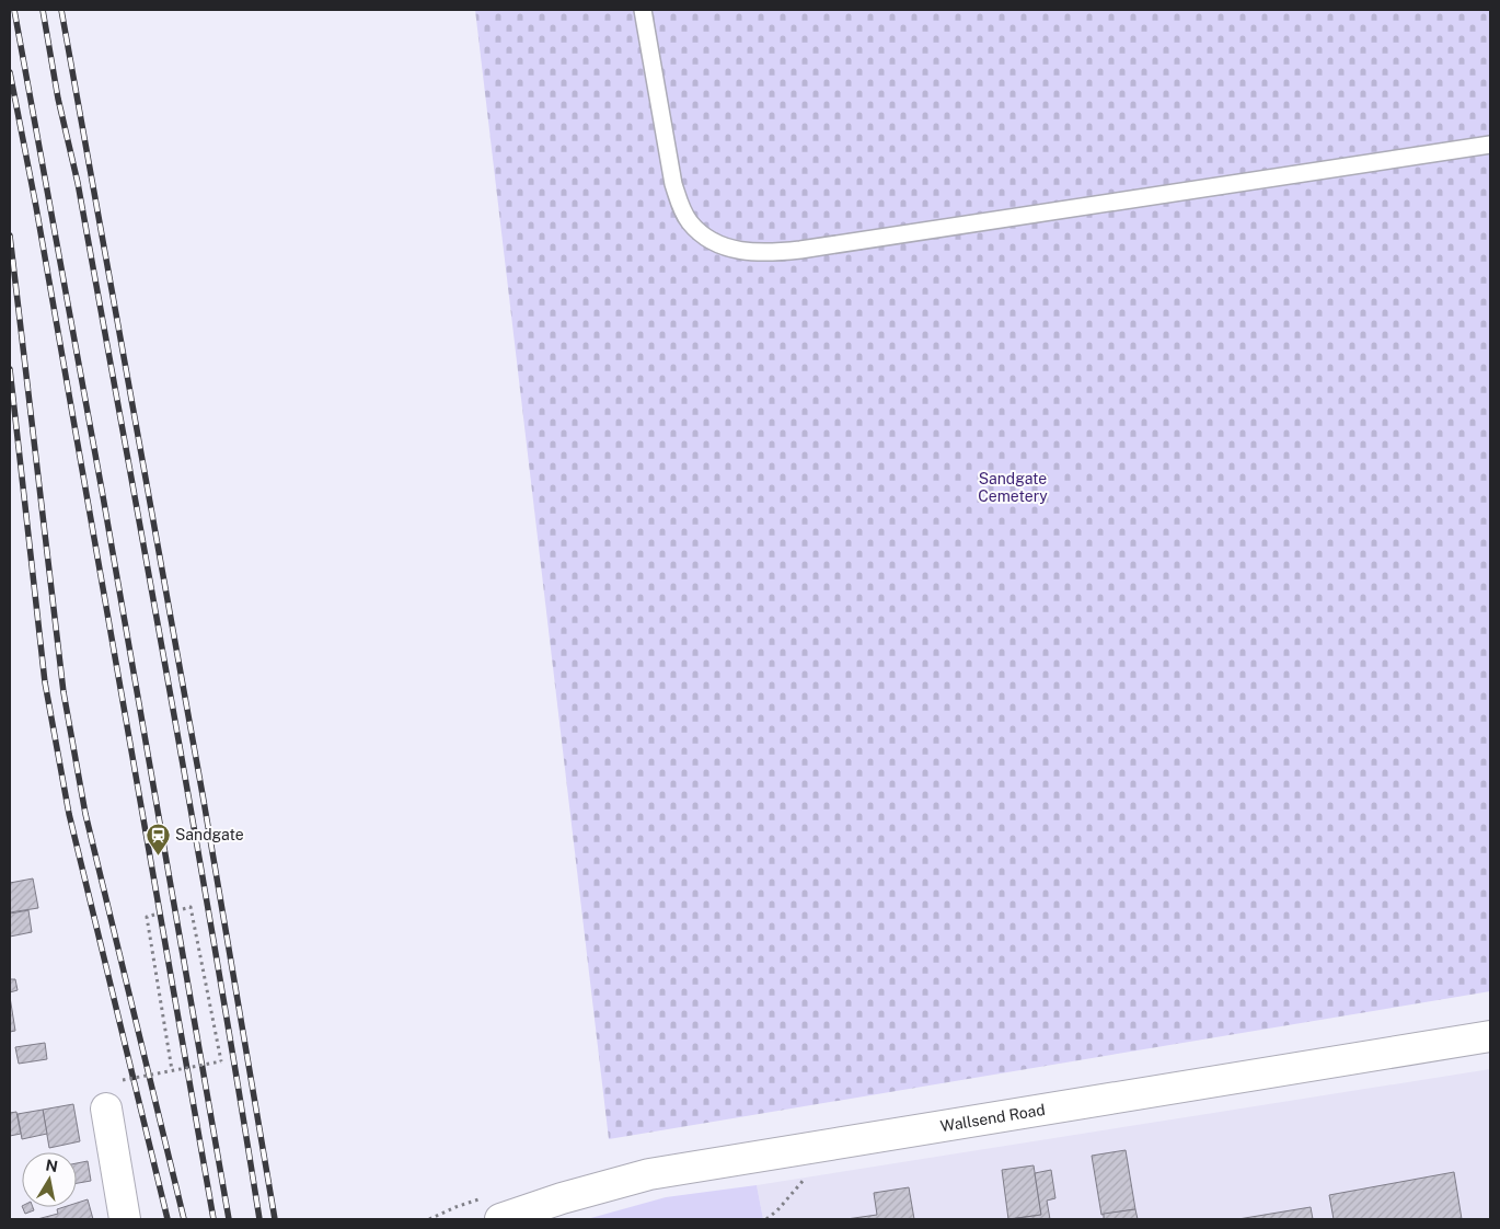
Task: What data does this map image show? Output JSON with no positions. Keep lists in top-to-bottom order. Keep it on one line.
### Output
{"streets":{"main road":["Wallsend Road"]},"parks":["Sandgate Cemetery"],"places":{"station":["Sandgate"]},"north":"top"}
